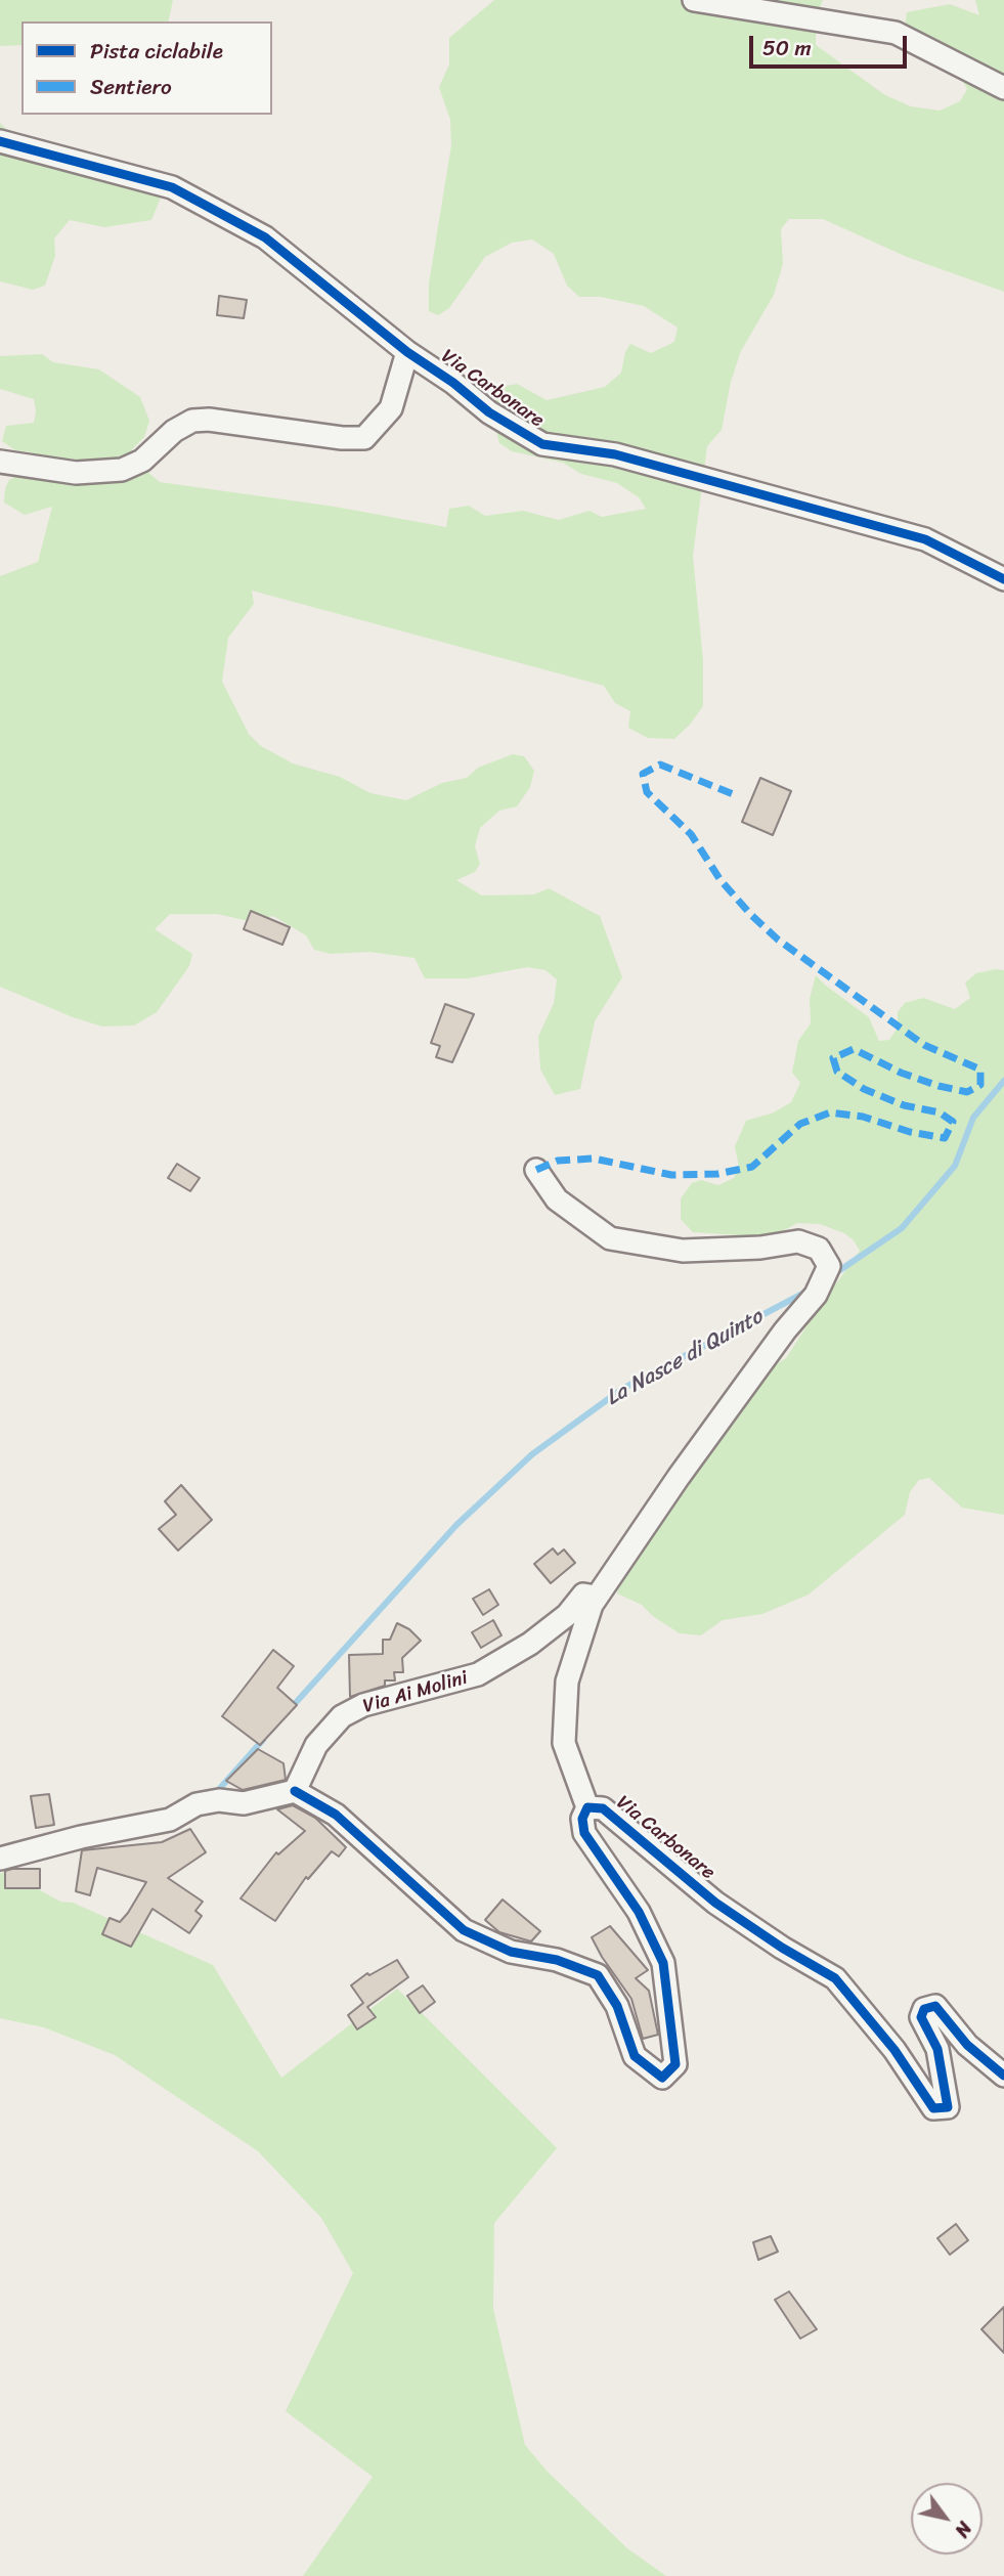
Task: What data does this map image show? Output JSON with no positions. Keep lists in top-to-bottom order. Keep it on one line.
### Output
{"streets":{"street":["Via Carbonare","Via Ai Molini"]},"crossings":[["Via Carbonare","Via Ai Molini"]],"water":["La Nasce di Quinto"],"legend":["Pista ciclabile","Sentiero"],"scale_bar":"50 m","north":"bottom right"}
